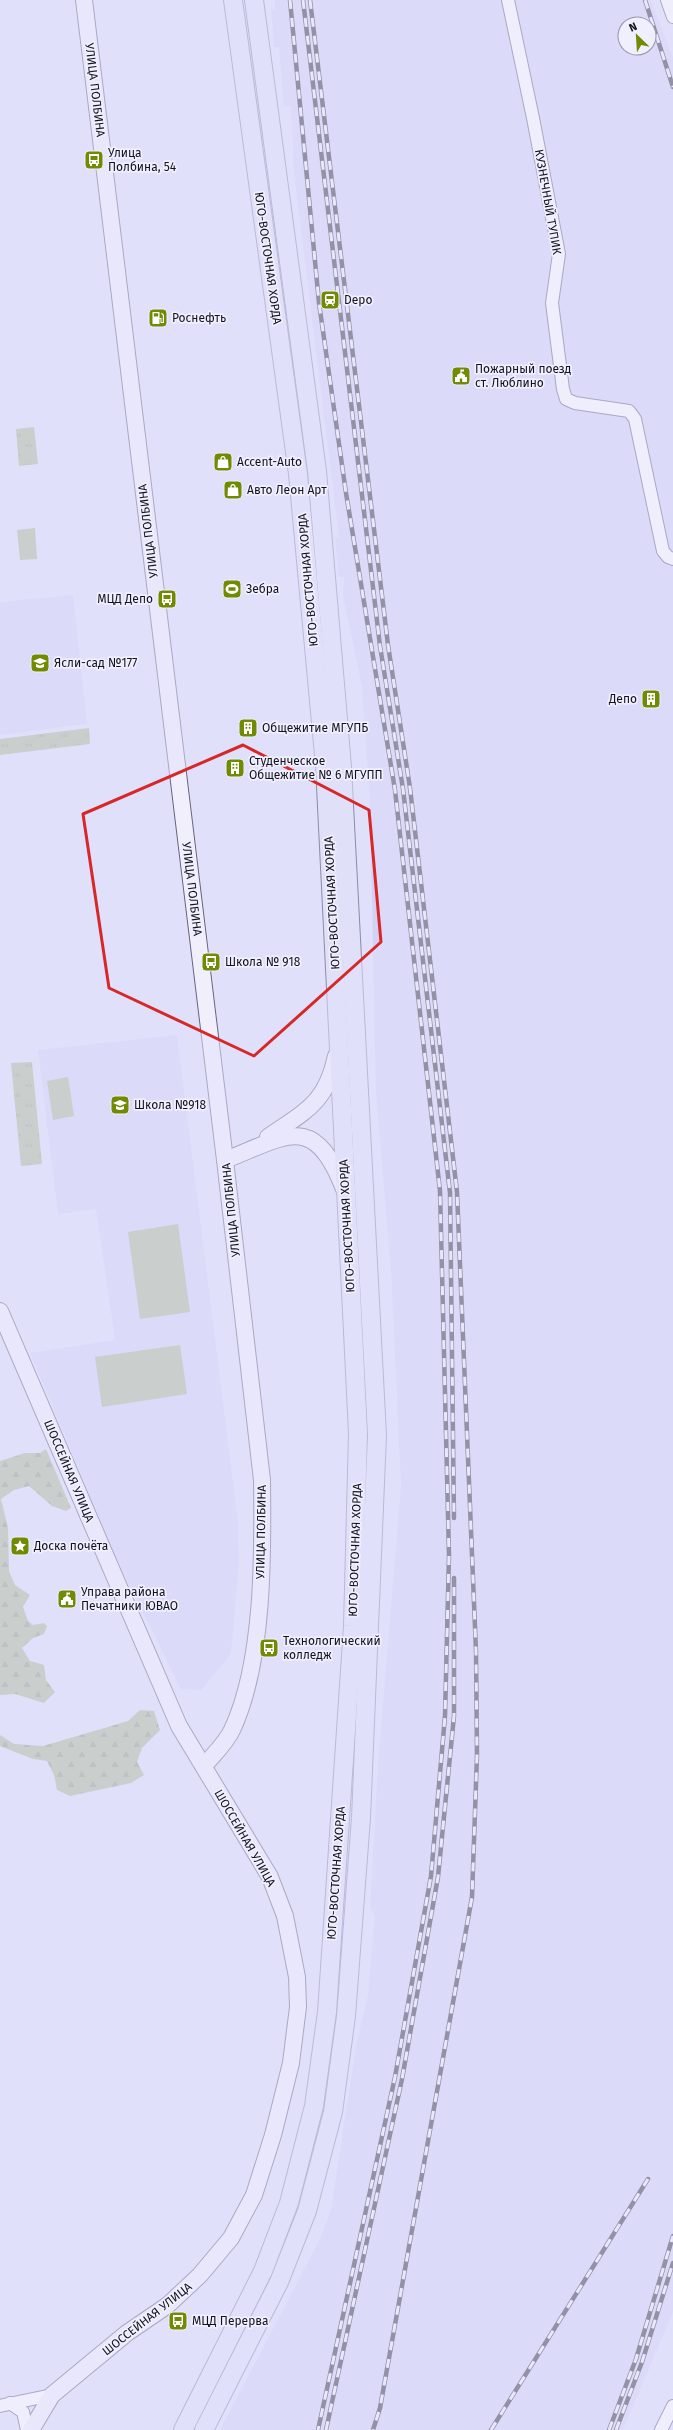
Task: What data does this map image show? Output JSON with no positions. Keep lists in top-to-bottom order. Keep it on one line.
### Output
{"streets":{"main road":["УЛИЦА ПОЛБИНА","ЮГО-ВОСТОЧНАЯ ХОРДА","ШОССЕЙНАЯ УЛИЦА"],"street":["КУЗНЕЧНЫЙ ТУПИК"]},"crossings":[["УЛИЦА ПОЛБИНА","ШОССЕЙНАЯ УЛИЦА"]],"places":{"bus stop":["Улица Полбина, 54","МЦД Депо","Школа № 918","Технологический колледж","МЦД Перерва"],"station":["Depo"],"fuel station":["Роснефть"],"public building":["Пожарный поезд ст. Люблино","Управа района Печатники ЮВАО"],"shop":["Accent-Auto","Авто Леон Арт"],"sports":["Зебра"],"school or university":["Ясли-сад №177","Школа №918"],"building":["Депо","Общежитие МГУПБ","Студенческое Общежитие № 6 МГУПП"],"place":["Доска почёта"]},"north":"top left"}
